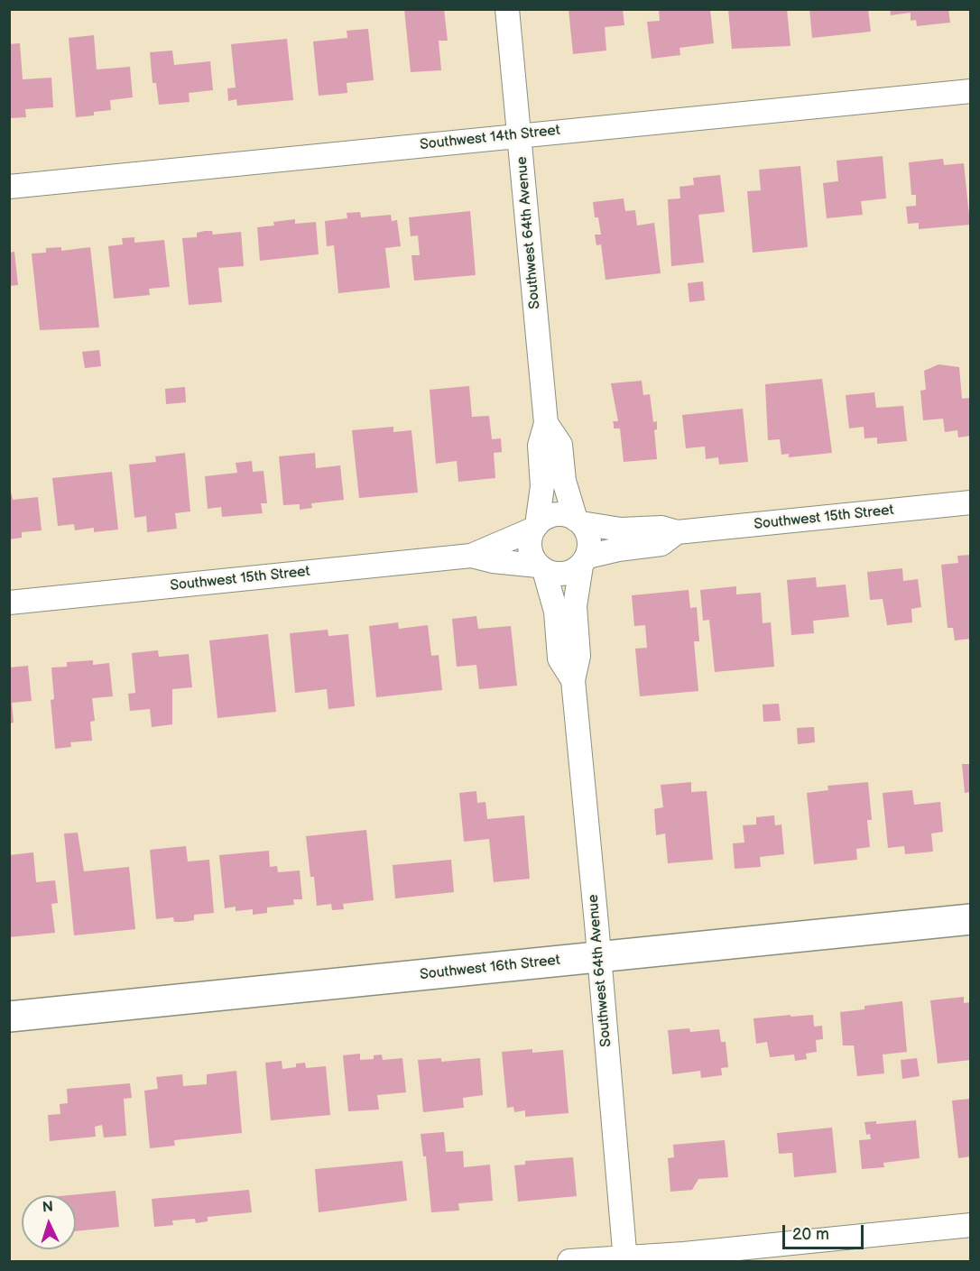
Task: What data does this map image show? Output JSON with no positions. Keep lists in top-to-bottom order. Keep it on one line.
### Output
{"streets":{"street":["Southwest 14th Street","Southwest 64th Avenue","Southwest 15th Street","Southwest 16th Street"]},"crossings":[["Southwest 14th Street","Southwest 64th Avenue"],["Southwest 64th Avenue","Southwest 15th Street"],["Southwest 64th Avenue","Southwest 16th Street"]],"scale_bar":"20 m","north":"top"}
